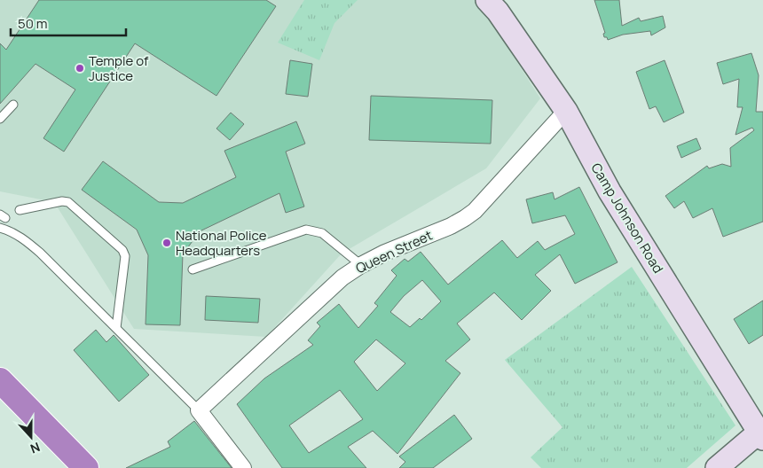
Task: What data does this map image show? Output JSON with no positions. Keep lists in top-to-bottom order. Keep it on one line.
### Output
{"streets":{"main road":["Camp Johnson Road"],"street":["Queen Street"]},"crossings":[["Camp Johnson Road","Queen Street"]],"places":["Temple of Justice","National Police Headquarters"],"scale_bar":"50 m","north":"bottom"}
